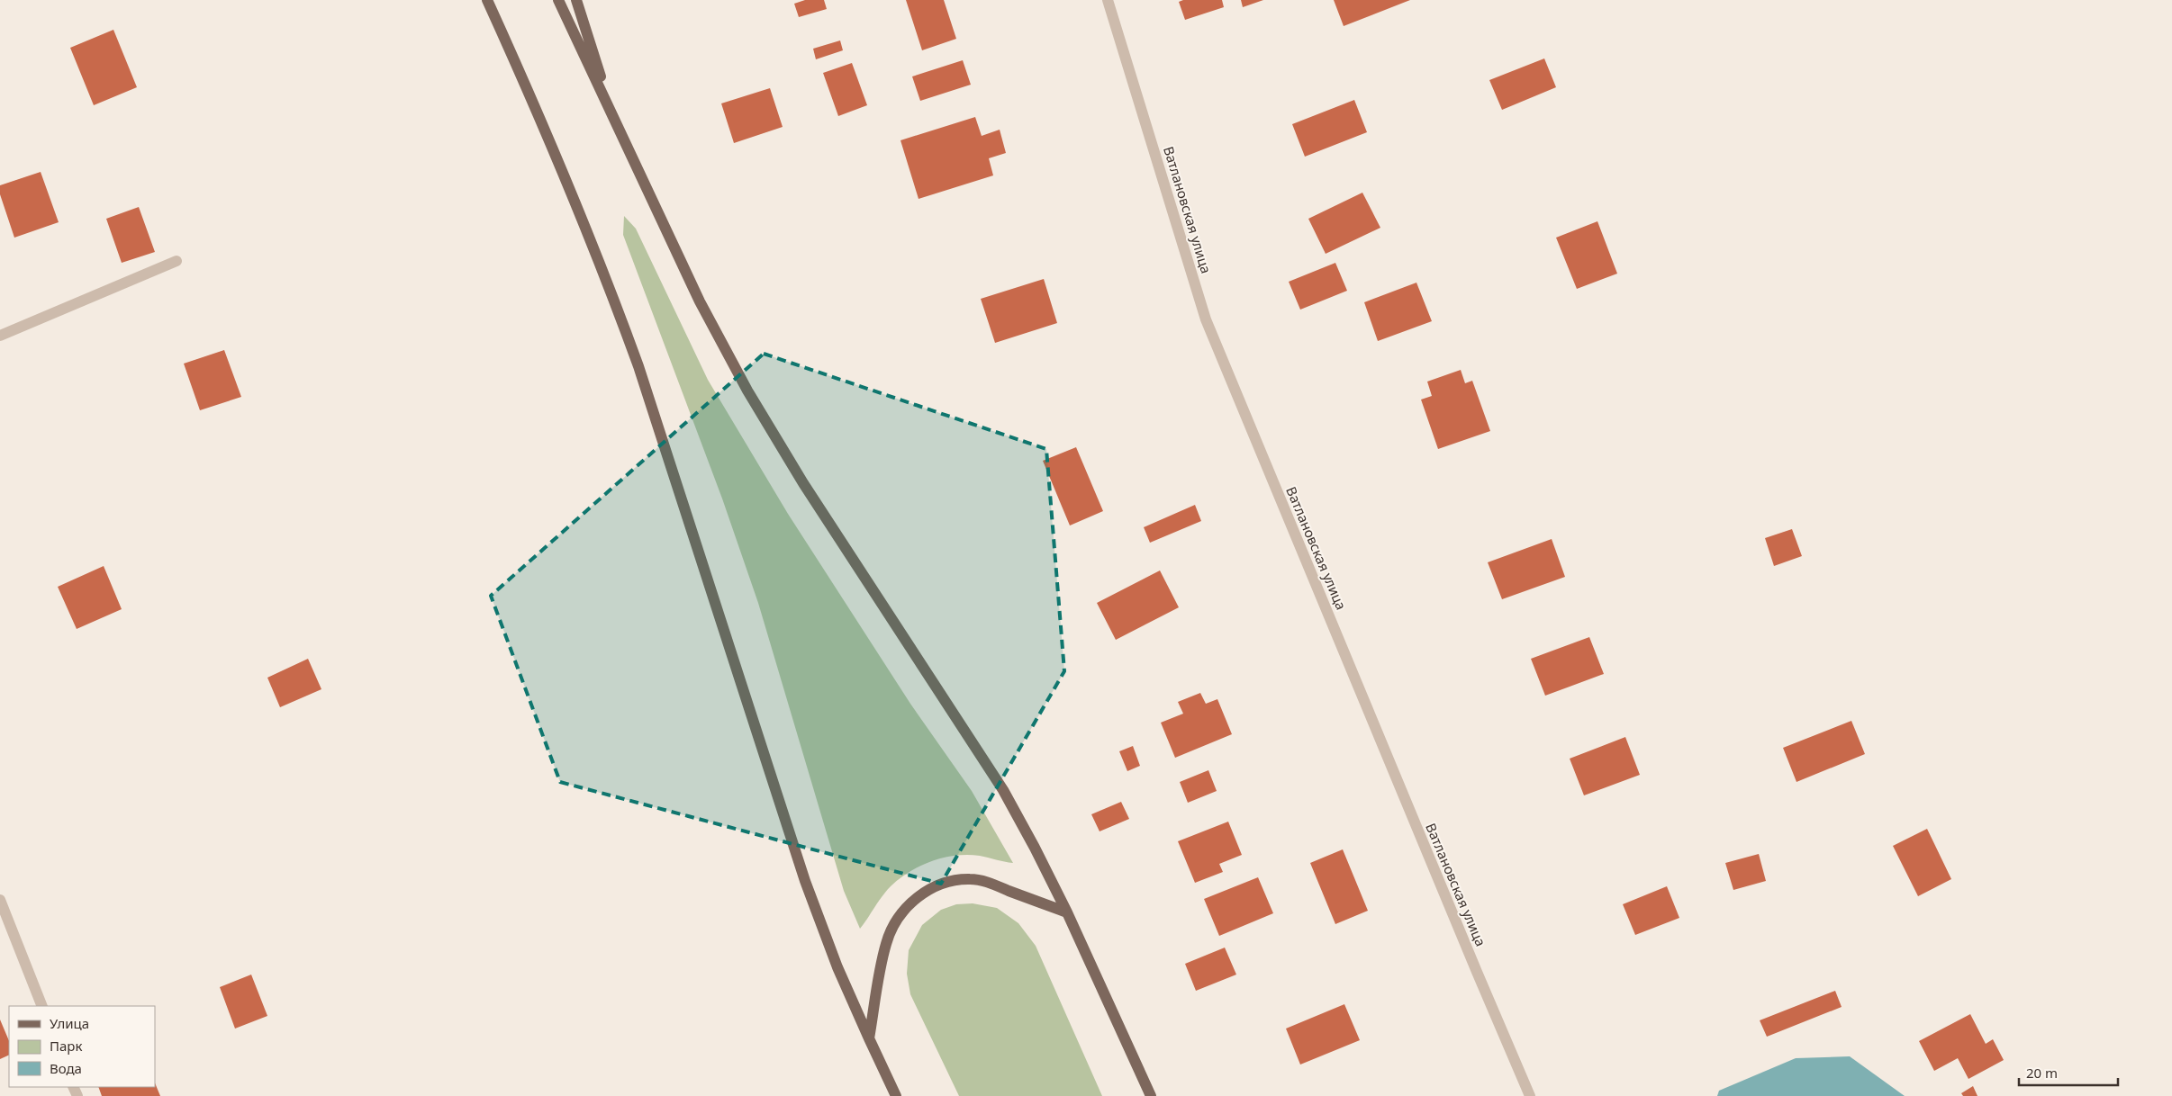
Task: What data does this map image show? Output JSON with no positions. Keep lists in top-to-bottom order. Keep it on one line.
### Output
{"streets":{"street":["Ватлановская улица"]},"legend":["Улица","Парк","Вода"],"scale_bar":"20 m"}
